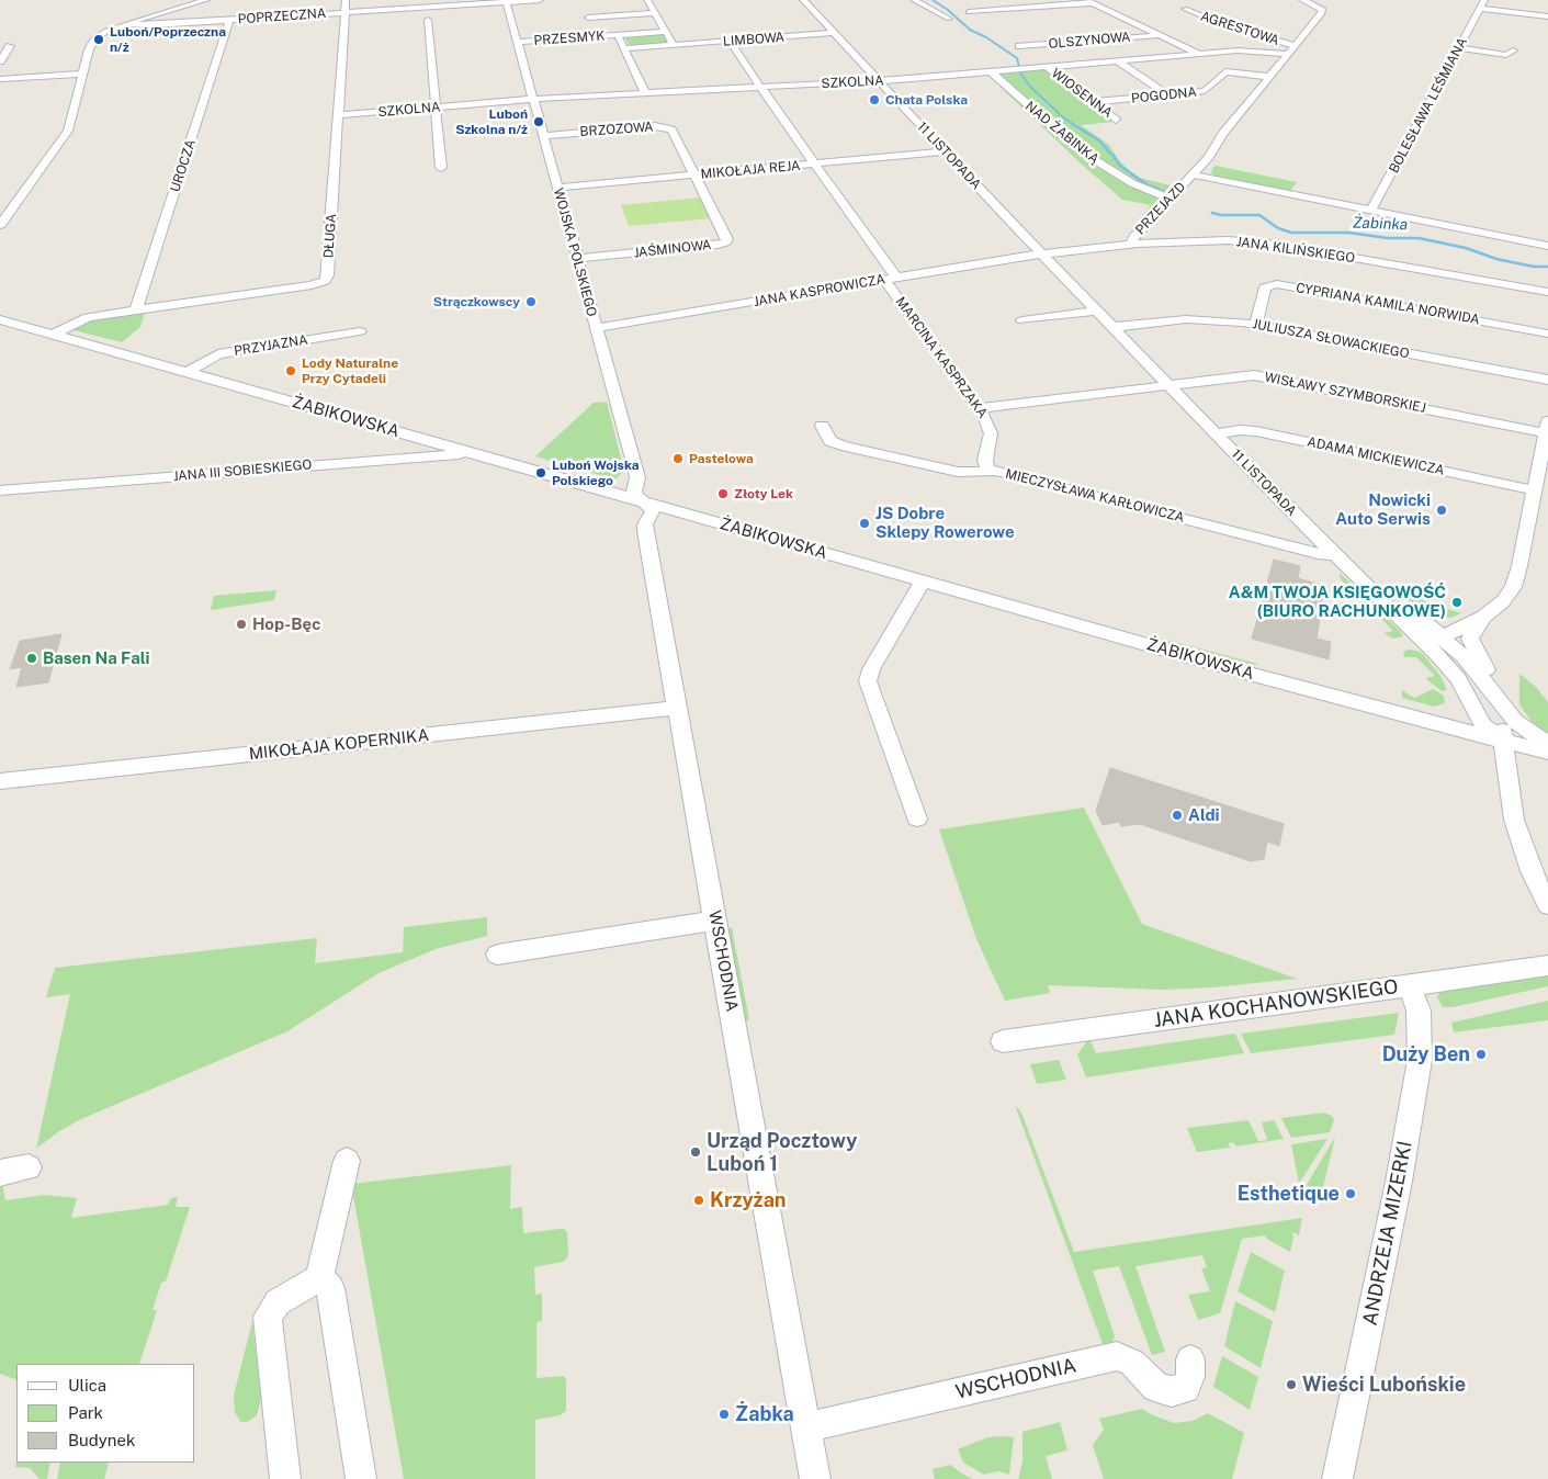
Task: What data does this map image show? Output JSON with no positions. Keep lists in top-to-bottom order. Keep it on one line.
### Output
{"streets":{"street":["POPRZECZNA","AGRESTOWA","PRZESMYK","LIMBOWA","OLSZYNOWA","SZKOLNA","WIOSENNA","POGODNA","BOLESŁAWA LEŚMIANA","BRZOZOWA","NAD ŻABINKĄ","11 LISTOPADA","UROCZA","MIKOŁAJA REJA","PRZEJAZD","DŁUGA","JAŚMINOWA","JANA KILIŃSKIEGO","WOJSKA POLSKIEGO","JANA KASPROWICZA","CYPRIANA KAMILA NORWIDA","JULIUSZA SŁOWACKIEGO","PRZYJAZNA","MARCINA KASPRZAKA","WISŁAWY SZYMBORSKIEJ","ŻABIKOWSKA","ADAMA MICKIEWICZA","JANA III SOBIESKIEGO","MIECZYSŁAWA KARŁOWICZA","MIKOŁAJA KOPERNIKA","WSCHODNIA","JANA KOCHANOWSKIEGO","ANDRZEJA MIZERKI"]},"crossings":[["POPRZECZNA","UROCZA"],["POPRZECZNA","DŁUGA"],["POPRZECZNA","WOJSKA POLSKIEGO"],["AGRESTOWA","PRZEJAZD"],["PRZESMYK","WOJSKA POLSKIEGO"],["LIMBOWA","11 LISTOPADA"],["LIMBOWA","MARCINA KASPRZAKA"],["SZKOLNA","WIOSENNA"],["SZKOLNA","POGODNA"],["SZKOLNA","NAD ŻABINKĄ"],["SZKOLNA","11 LISTOPADA"],["SZKOLNA","DŁUGA"],["SZKOLNA","WOJSKA POLSKIEGO"],["SZKOLNA","MARCINA KASPRZAKA"],["WIOSENNA","POGODNA"],["POGODNA","PRZEJAZD"],["BRZOZOWA","MIKOŁAJA REJA"],["BRZOZOWA","JAŚMINOWA"],["BRZOZOWA","WOJSKA POLSKIEGO"],["NAD ŻABINKĄ","PRZEJAZD"],["11 LISTOPADA","MIKOŁAJA REJA"],["11 LISTOPADA","JANA KILIŃSKIEGO"],["11 LISTOPADA","JANA KASPROWICZA"],["11 LISTOPADA","JULIUSZA SŁOWACKIEGO"],["11 LISTOPADA","WISŁAWY SZYMBORSKIEJ"],["11 LISTOPADA","ŻABIKOWSKA"],["11 LISTOPADA","ADAMA MICKIEWICZA"],["11 LISTOPADA","MIECZYSŁAWA KARŁOWICZA"],["UROCZA","DŁUGA"],["MIKOŁAJA REJA","JAŚMINOWA"],["MIKOŁAJA REJA","WOJSKA POLSKIEGO"],["MIKOŁAJA REJA","MARCINA KASPRZAKA"],["PRZEJAZD","JANA KILIŃSKIEGO"],["JAŚMINOWA","WOJSKA POLSKIEGO"],["JANA KILIŃSKIEGO","JANA KASPROWICZA"],["WOJSKA POLSKIEGO","JANA KASPROWICZA"],["WOJSKA POLSKIEGO","ŻABIKOWSKA"],["WOJSKA POLSKIEGO","WSCHODNIA"],["JANA KASPROWICZA","MARCINA KASPRZAKA"],["CYPRIANA KAMILA NORWIDA","JULIUSZA SŁOWACKIEGO"],["PRZYJAZNA","ŻABIKOWSKA"],["MARCINA KASPRZAKA","WISŁAWY SZYMBORSKIEJ"],["MARCINA KASPRZAKA","MIECZYSŁAWA KARŁOWICZA"],["ŻABIKOWSKA","JANA III SOBIESKIEGO"],["ŻABIKOWSKA","WSCHODNIA"],["MIKOŁAJA KOPERNIKA","WSCHODNIA"],["JANA KOCHANOWSKIEGO","ANDRZEJA MIZERKI"]],"water":["Żabinka"],"places":["Luboń/Poprzeczna n/ż","Chata Polska","Luboń Szkolna n/ż","Strączkowscy","Lody Naturalne Przy Cytadeli","Pastelowa","Luboń Wojska Polskiego","Złoty Lek","Nowicki Auto Serwis","JS Dobre Sklepy Rowerowe","A&M TWOJA KSIĘGOWOŚĆ (BIURO RACHUNKOWE)","Hop-Bęc","Basen Na Fali","Aldi","Duży Ben","Urząd Pocztowy Luboń 1","Esthetique","Krzyżan","Wieści Lubońskie","Żabka"],"legend":["Ulica","Park","Budynek"]}
